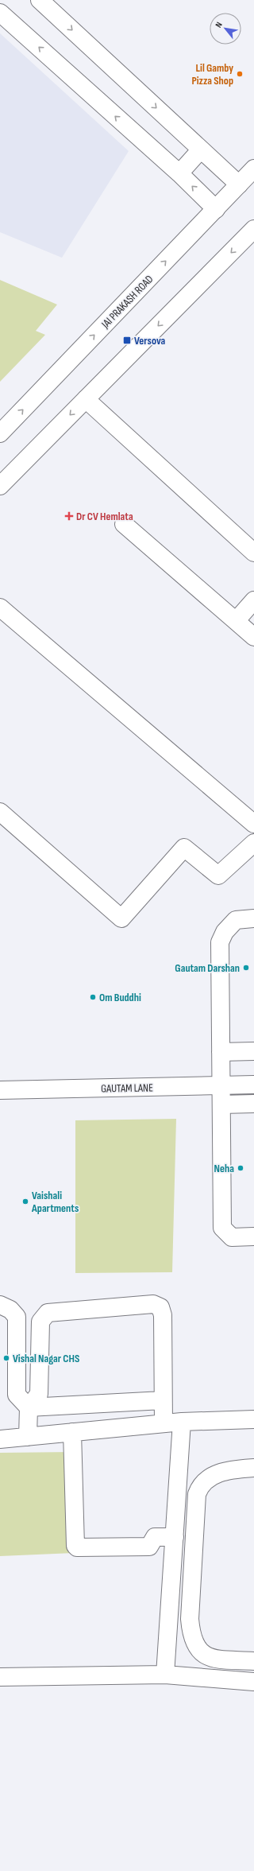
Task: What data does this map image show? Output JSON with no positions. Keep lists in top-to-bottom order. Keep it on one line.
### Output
{"streets":{"street":["JAI PRAKASH ROAD","GAUTAM LANE"]},"places":{"other":["Lil Gamby Pizza Shop","Gautam Darshan","Om Buddhi","Neha","Vaishali Apartments","Vishal Nagar CHS"],"transit":["Versova"],"health":["Dr CV Hemlata"]},"north":"top left"}
